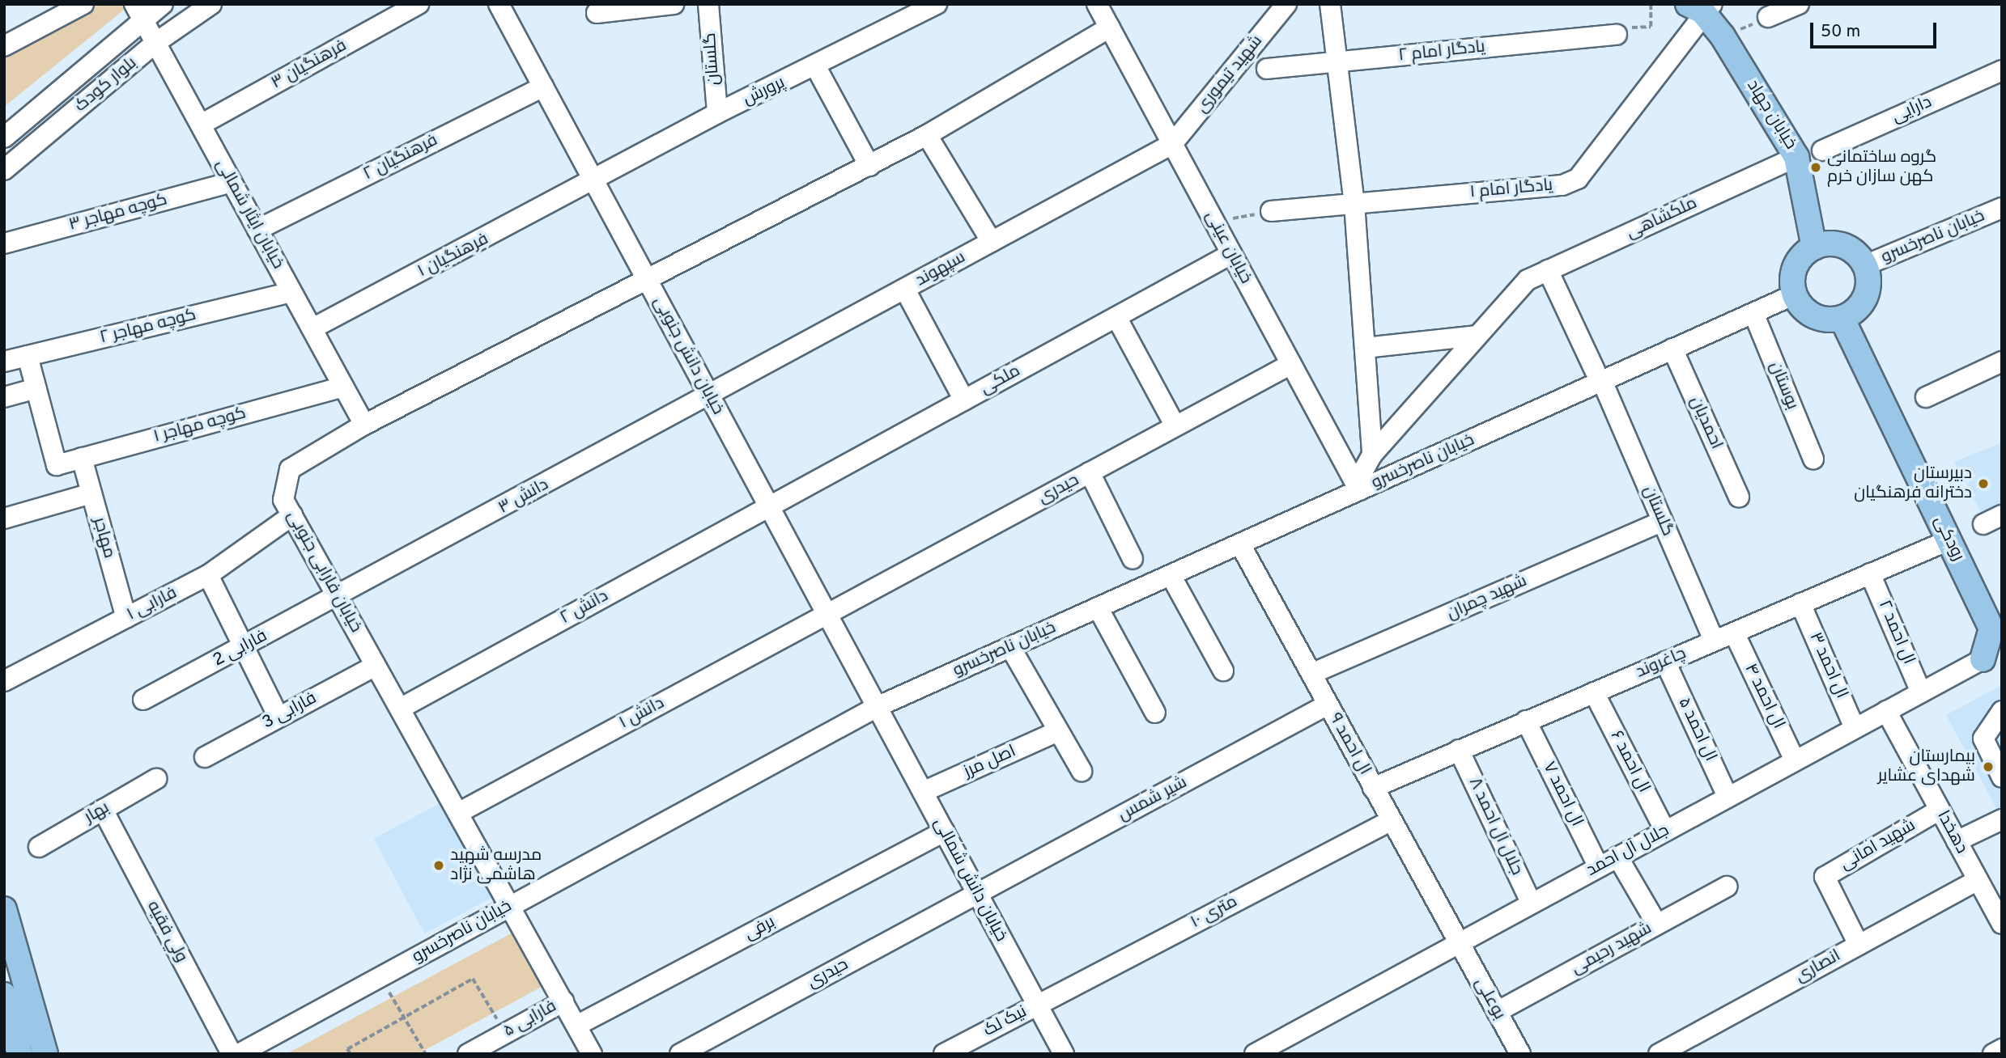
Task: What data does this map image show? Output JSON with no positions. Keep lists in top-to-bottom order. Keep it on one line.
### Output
{"streets":{"main road":["خیابان جهاد","رودکی"],"street":["یادگار امام ۲","گلستان","فرهنگیان ۳","شهید تیموری","بلوار کودک","پرورش","دارایی","فرهنگیان ۲","یادگار امام ۱","کوچه مهاجر ۳","خیابان ایثار شمالی","ملکشاهی","خیابان ناصرخسرو","خیابان عینی","فرهنگیان ۱","سپهوند","کوچه مهاجر ۲","خیابان دانش جنوبی","ملکی","بوستان","احمدیان","کوچه مهاجر ۱","حیدری","دانش ۳","مهاجر","خیابان فارابی جنوبی","شهید چمران","فارابی ۱","دانش ۲","ال احمد ۲","فارابی 2","چاغروند","ال احمد ۳","ال احمد ۴","فارابی 3","دانش ۱","ال احمد ۵","ال احمد ۹","اصل مرز","ال احمد ۶","ال احمد ۷","شیر شمس","بهار","جلال آل احمد ۸","دهخدا","شهید امانی","جلال آل احمد","خیابان دانش شمالی","۱۰ متری","برفی","ولي فقيه","شهید رحیمی","انصاری","بوعلی","فارابی ۵","نیک لک"]},"crossings":[["گلستان","پرورش"],["گلستان","ملکشاهی"],["گلستان","خیابان ناصرخسرو"],["گلستان","شهید چمران"],["گلستان","چاغروند"],["فرهنگیان ۳","خیابان ایثار شمالی"],["شهید تیموری","خیابان عینی"],["شهید تیموری","سپهوند"],["بلوار کودک","خیابان ایثار شمالی"],["پرورش","فرهنگیان ۱"],["پرورش","خیابان دانش جنوبی"],["خیابان جهاد","یادگار امام ۱"],["خیابان جهاد","ملکشاهی"],["خیابان جهاد","خیابان ناصرخسرو"],["خیابان جهاد","رودکی"],["فرهنگیان ۲","خیابان ایثار شمالی"],["فرهنگیان ۲","خیابان دانش جنوبی"],["کوچه مهاجر ۳","خیابان ایثار شمالی"],["خیابان ایثار شمالی","فرهنگیان ۱"],["خیابان ایثار شمالی","کوچه مهاجر ۲"],["خیابان ایثار شمالی","کوچه مهاجر ۱"],["خیابان ایثار شمالی","خیابان فارابی جنوبی"],["خیابان ناصرخسرو","خیابان عینی"],["خیابان ناصرخسرو","خیابان دانش جنوبی"],["خیابان ناصرخسرو","بوستان"],["خیابان ناصرخسرو","احمدیان"],["خیابان ناصرخسرو","رودکی"],["خیابان ناصرخسرو","خیابان فارابی جنوبی"],["خیابان ناصرخسرو","ال احمد ۹"],["خیابان ناصرخسرو","خیابان دانش شمالی"],["خیابان عینی","سپهوند"],["خیابان عینی","ملکی"],["خیابان عینی","حیدری"],["فرهنگیان ۱","خیابان دانش جنوبی"],["سپهوند","خیابان دانش جنوبی"],["سپهوند","دانش ۳"],["خیابان دانش جنوبی","ملکی"],["خیابان دانش جنوبی","حیدری"],["خیابان دانش جنوبی","دانش ۳"],["خیابان دانش جنوبی","خیابان فارابی جنوبی"],["خیابان دانش جنوبی","دانش ۲"],["خیابان دانش جنوبی","دانش ۱"],["خیابان دانش جنوبی","خیابان دانش شمالی"],["ملکی","دانش ۲"],["کوچه مهاجر ۱","مهاجر"],["حیدری","دانش ۱"],["حیدری","شیر شمس"],["حیدری","خیابان دانش شمالی"],["دانش ۳","خیابان فارابی جنوبی"],["دانش ۳","فارابی 2"],["مهاجر","فارابی ۱"],["رودکی","چاغروند"],["رودکی","جلال آل احمد"],["خیابان فارابی جنوبی","فارابی ۱"],["خیابان فارابی جنوبی","دانش ۲"],["خیابان فارابی جنوبی","فارابی 2"],["خیابان فارابی جنوبی","فارابی 3"],["خیابان فارابی جنوبی","دانش ۱"],["خیابان فارابی جنوبی","برفی"],["خیابان فارابی جنوبی","فارابی ۵"],["شهید چمران","ال احمد ۹"],["ال احمد ۲","چاغروند"],["ال احمد ۲","جلال آل احمد"],["چاغروند","ال احمد ۳"],["چاغروند","ال احمد ۴"],["چاغروند","ال احمد ۵"],["چاغروند","ال احمد ۹"],["چاغروند","ال احمد ۶"],["چاغروند","ال احمد ۷"],["چاغروند","جلال آل احمد ۸"],["ال احمد ۳","جلال آل احمد"],["ال احمد ۴","جلال آل احمد"],["ال احمد ۵","جلال آل احمد"],["ال احمد ۹","شیر شمس"],["ال احمد ۹","جلال آل احمد"],["ال احمد ۹","۱۰ متری"],["ال احمد ۹","بوعلی"],["اصل مرز","خیابان دانش شمالی"],["ال احمد ۶","جلال آل احمد"],["ال احمد ۷","جلال آل احمد"],["شیر شمس","خیابان دانش شمالی"],["بهار","ولي فقيه"],["جلال آل احمد ۸","جلال آل احمد"],["دهخدا","شهید امانی"],["دهخدا","جلال آل احمد"],["دهخدا","انصاری"],["شهید امانی","انصاری"],["جلال آل احمد","بوعلی"],["خیابان دانش شمالی","۱۰ متری"],["خیابان دانش شمالی","برفی"],["خیابان دانش شمالی","نیک لک"],["۱۰ متری","نیک لک"],["شهید رحیمی","بوعلی"]],"places":["گروه ساختمانی کهن سازان خرم","دبیرستان دخترانه فرهنگیان","بیمارستان شهدای عشایر","مدرسه شهید ه‍اشمی نژاد"],"scale_bar":"50 m"}
